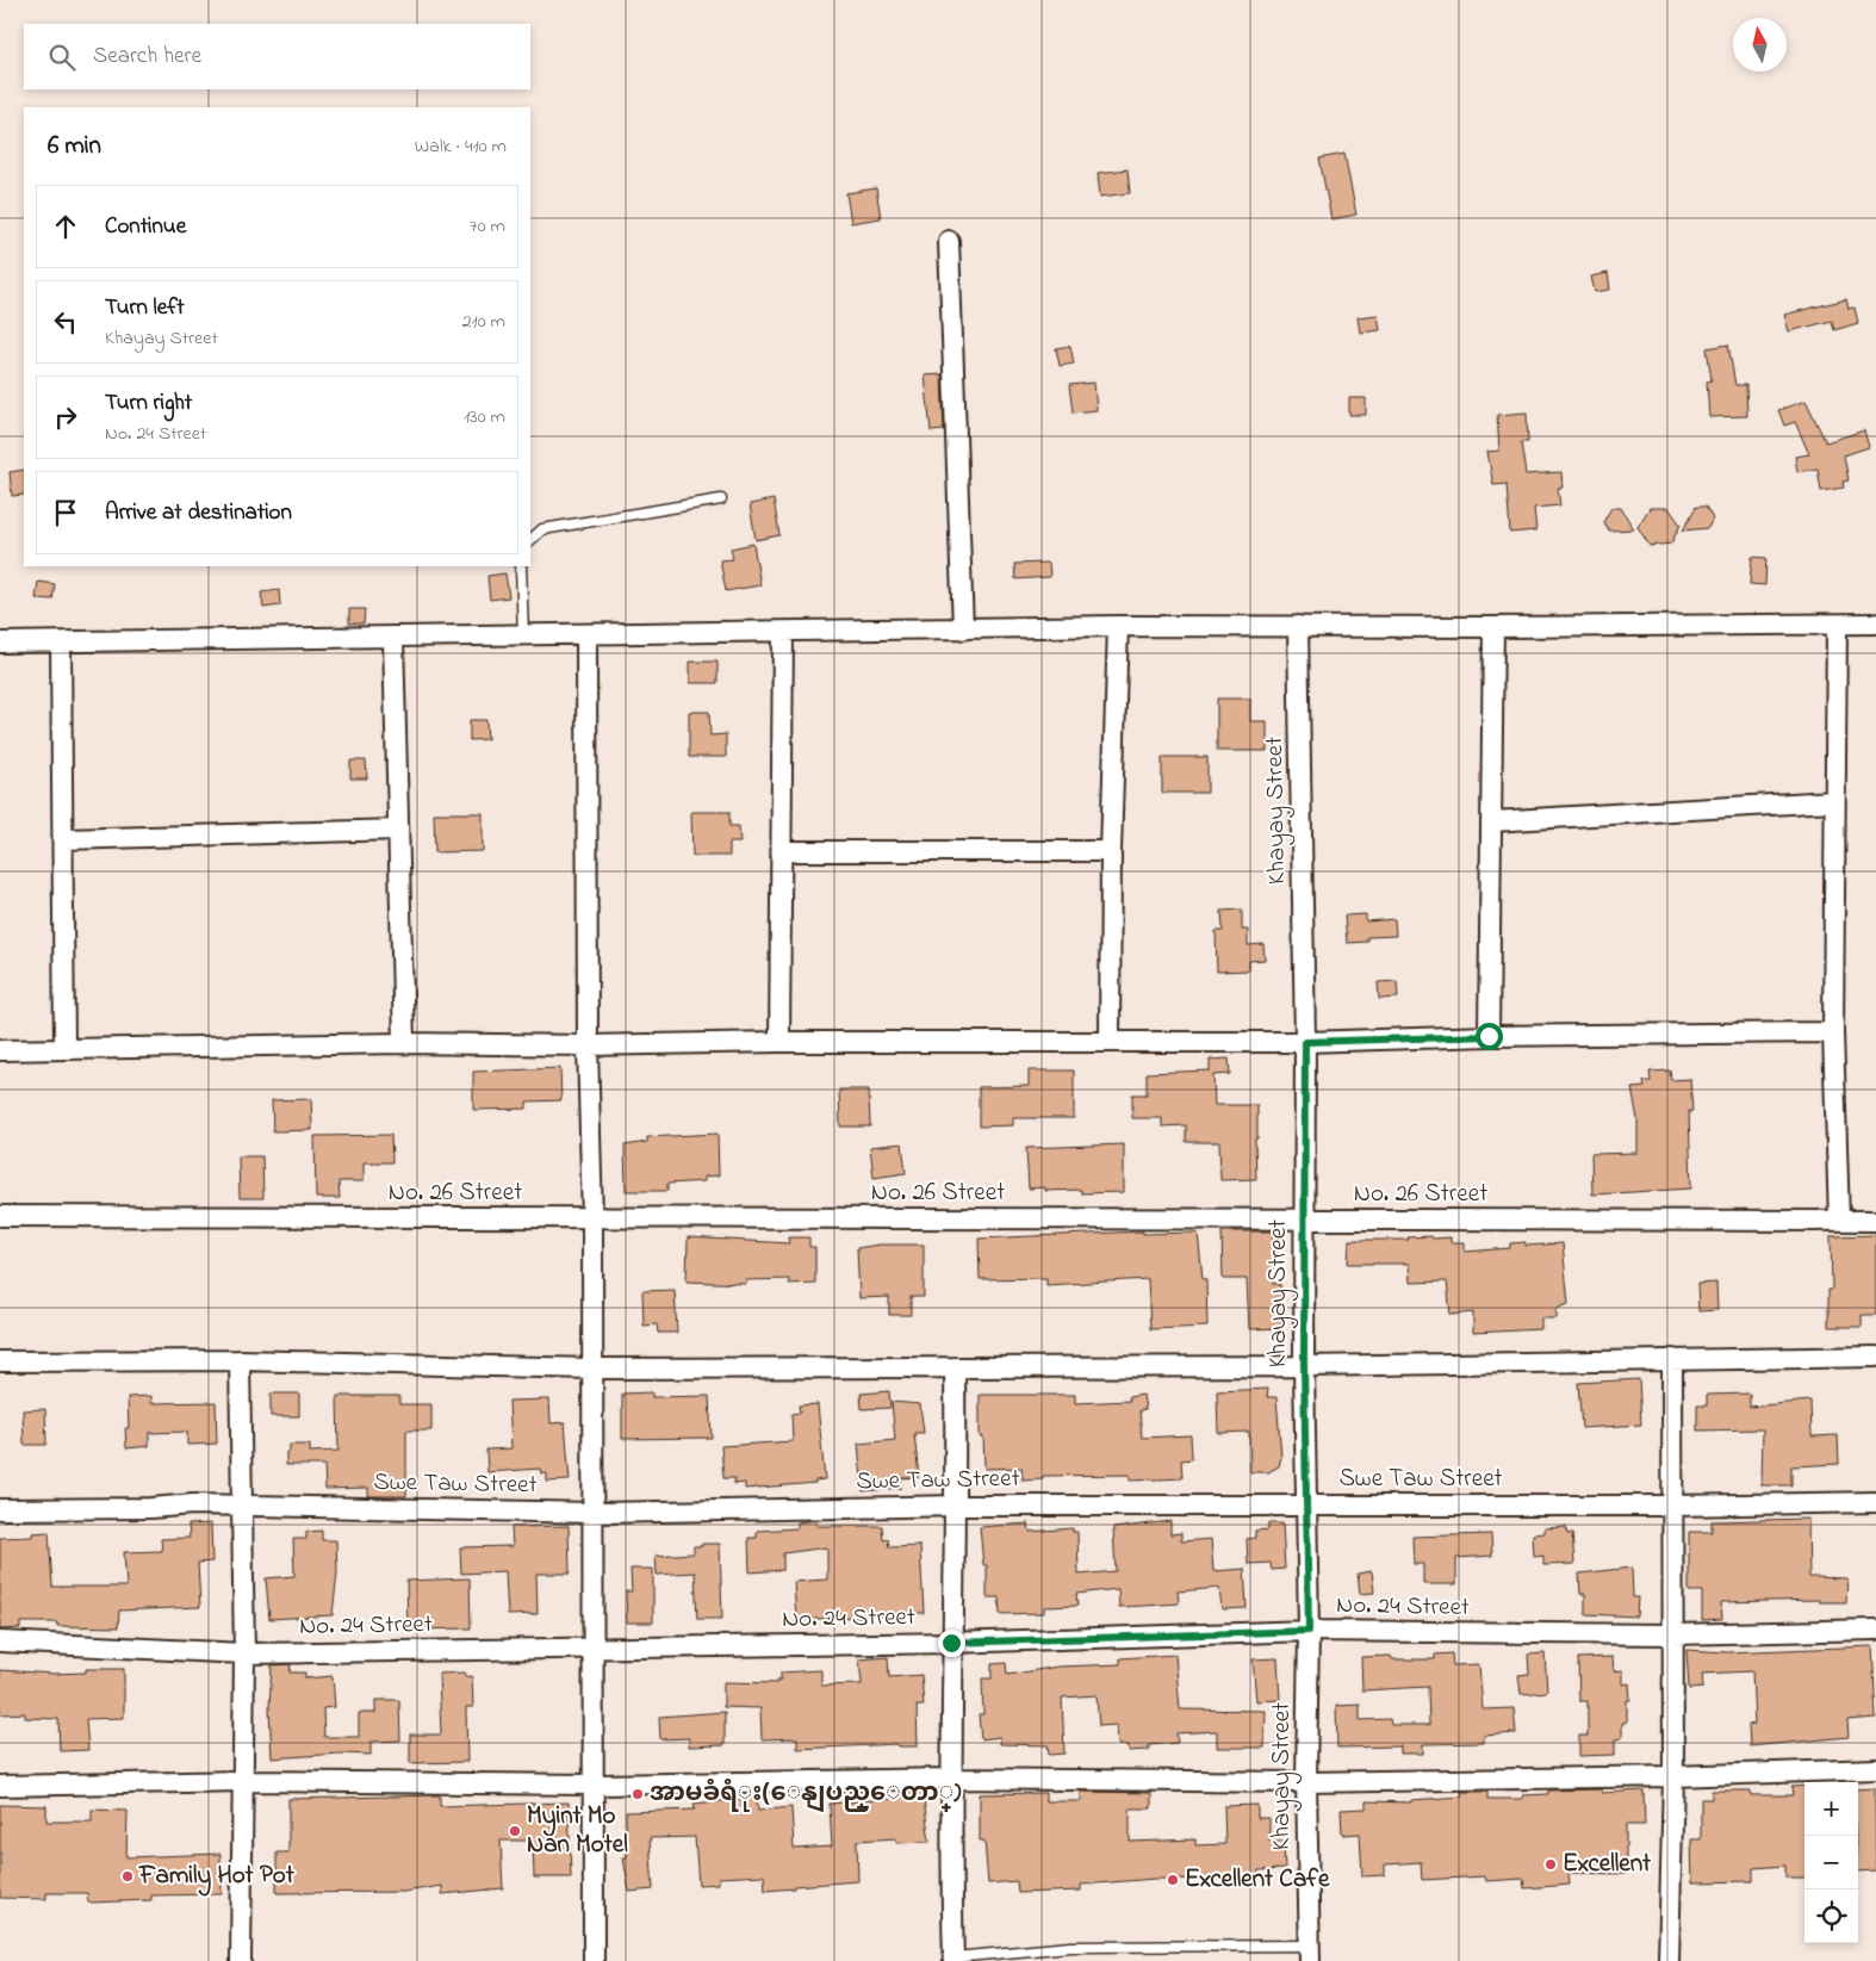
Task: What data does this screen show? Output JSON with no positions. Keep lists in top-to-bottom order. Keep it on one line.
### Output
{"streets":{"street":["Khayay Street","No. 26 Street","Swe Taw Street","No. 24 Street"]},"crossings":[["Khayay Street","No. 26 Street"],["Khayay Street","Swe Taw Street"],["Khayay Street","No. 24 Street"]],"places":["အာမခံရံုး(ေနျပည္ေတာ္)","Myint Mo Nan Motel","Excellent","Family Hot Pot","Excellent Cafe"],"north":"top","page":{"search":"Search here","heading":["6 min","Walk · 410 m"],"list":[["Continue","70 m"],["Turn left","Khayay Street","210 m"],["Turn right","No. 24 Street","130 m"],"Arrive at destination"],"map_buttons":["+","−"]}}
